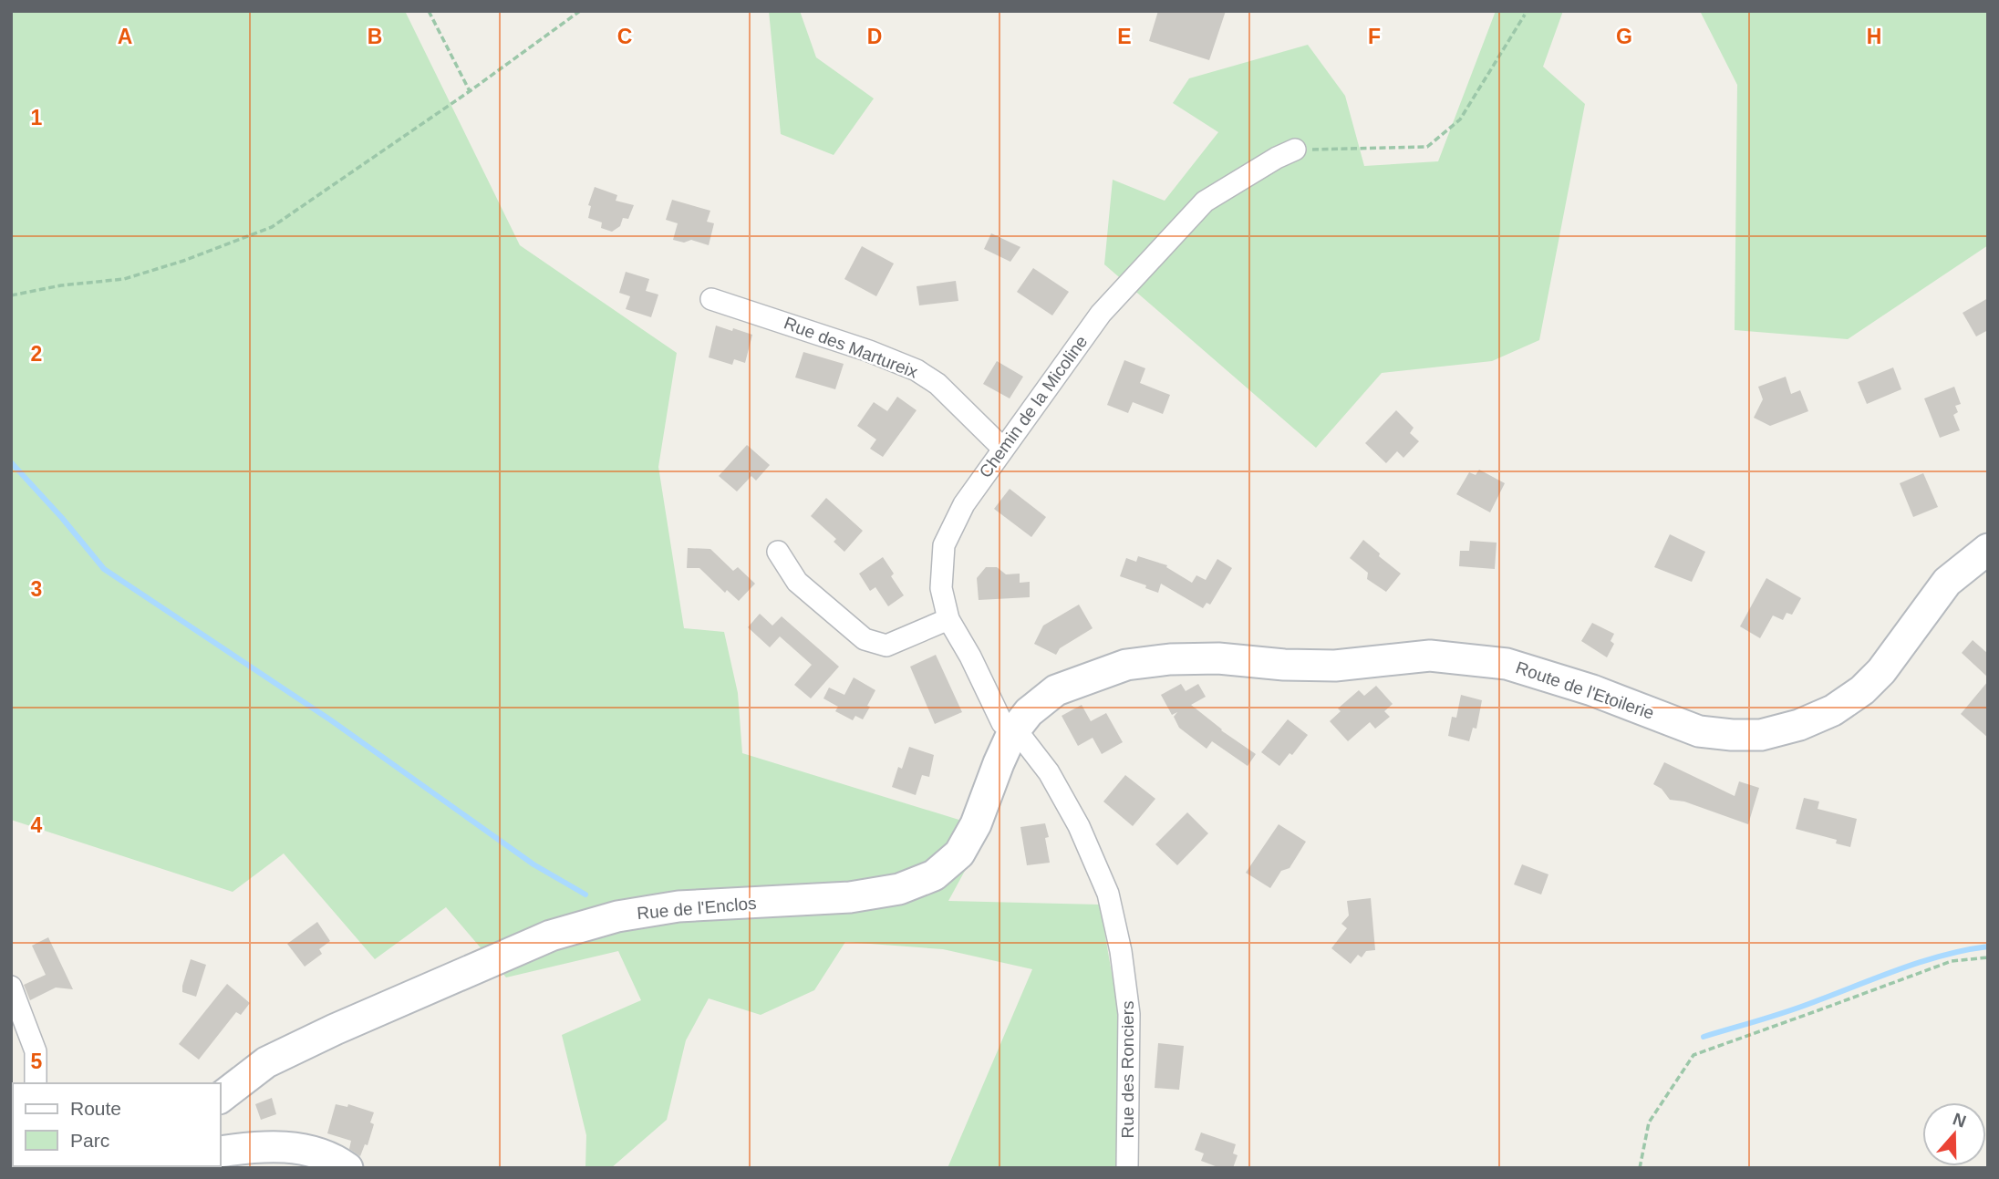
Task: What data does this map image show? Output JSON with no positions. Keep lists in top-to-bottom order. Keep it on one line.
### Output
{"streets":{"street":["Rue des Martureix","Chemin de la Micoline","Route de l'Etoilerie","Rue de l'Enclos","Rue des Ronciers"]},"crossings":[["Rue des Martureix","Chemin de la Micoline"],["Chemin de la Micoline","Route de l'Etoilerie"],["Chemin de la Micoline","Rue de l'Enclos"],["Chemin de la Micoline","Rue des Ronciers"],["Route de l'Etoilerie","Rue de l'Enclos"],["Route de l'Etoilerie","Rue des Ronciers"],["Rue de l'Enclos","Rue des Ronciers"]],"legend":["Route","Parc"],"north":"top","grid":{"columns":["A","B","C","D","E","F","G","H"],"rows":["1","2","3","4","5"]}}
